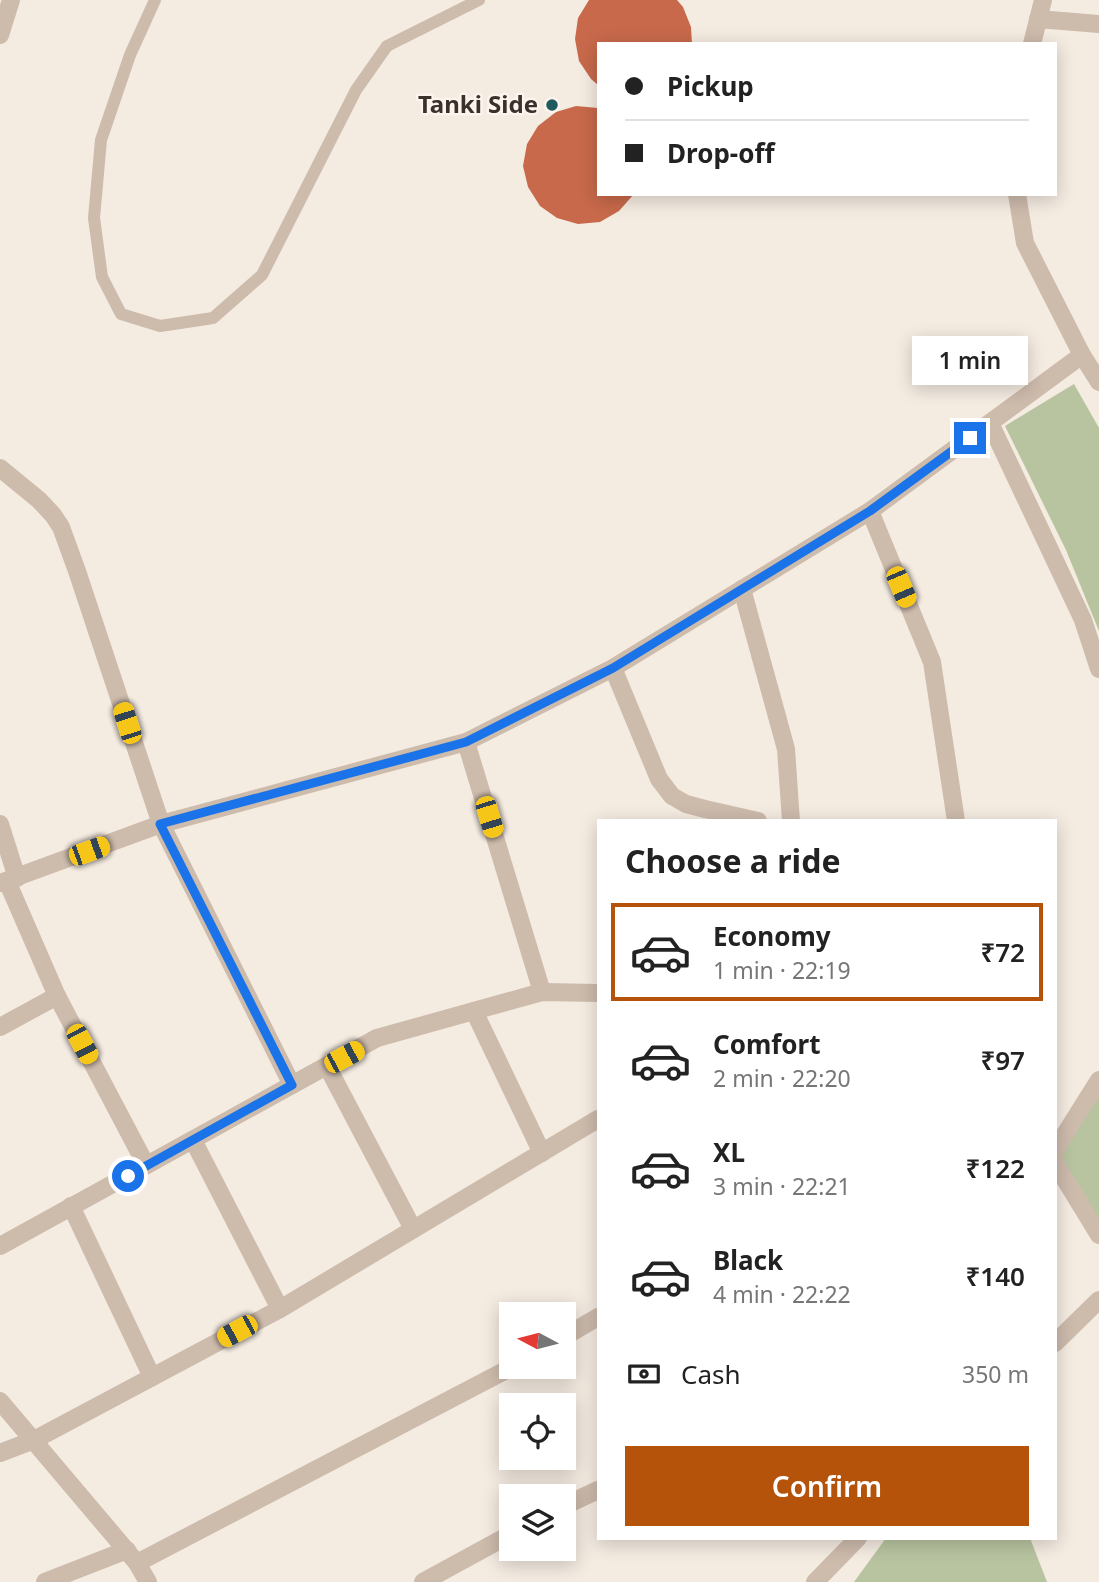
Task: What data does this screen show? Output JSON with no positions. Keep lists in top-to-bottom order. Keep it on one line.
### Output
{"places":["Tanki Side"],"north":"left","page":{"banner":["Pickup","Drop-off"],"bubble":"1 min","heading":"Choose a ride","list":[{"name":"Economy","note":"1 min · 22:19","value":"₹72"},{"name":"Comfort","note":"2 min · 22:20","value":"₹97"},{"name":"XL","note":"3 min · 22:21","value":"₹122"},{"name":"Black","note":"4 min · 22:22","value":"₹140"}],"pay":["Cash","350 m"],"buttons":"Confirm"}}
